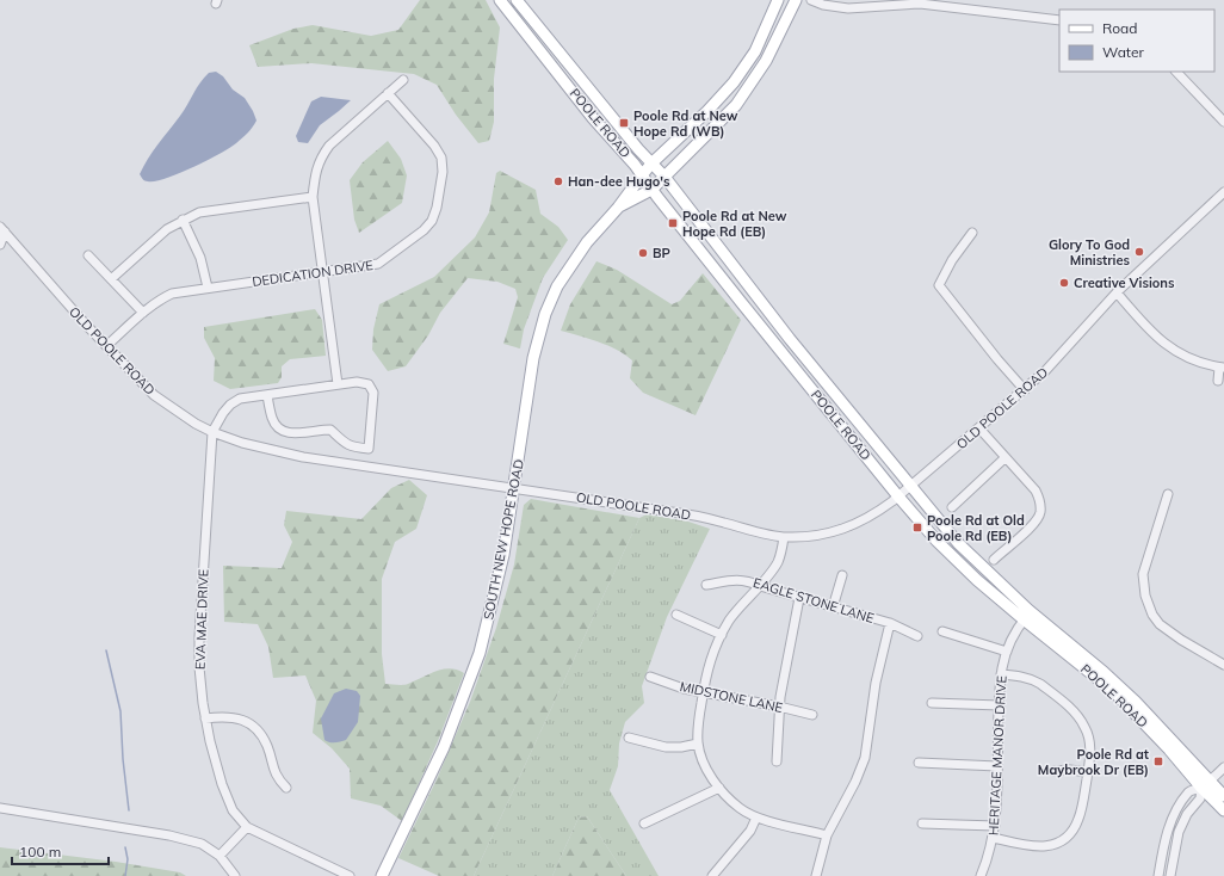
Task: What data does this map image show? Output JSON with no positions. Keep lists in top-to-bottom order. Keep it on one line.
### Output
{"streets":{"main road":["POOLE ROAD","SOUTH NEW HOPE ROAD"],"street":["DEDICATION DRIVE","OLD POOLE ROAD","EAGLE STONE LANE","EVA MAE DRIVE","MIDSTONE LANE","HERITAGE MANOR DRIVE"]},"crossings":[["POOLE ROAD","OLD POOLE ROAD"],["POOLE ROAD","SOUTH NEW HOPE ROAD"],["POOLE ROAD","HERITAGE MANOR DRIVE"],["DEDICATION DRIVE","OLD POOLE ROAD"],["OLD POOLE ROAD","SOUTH NEW HOPE ROAD"],["OLD POOLE ROAD","EVA MAE DRIVE"]],"places":{"transit":["Poole Rd at New Hope Rd (WB)","Poole Rd at New Hope Rd (EB)","Poole Rd at Old Poole Rd (EB)","Poole Rd at Maybrook Dr (EB)"],"other":["Han-dee Hugo's","Glory To God Ministries","BP","Creative Visions"]},"legend":["Road","Water"],"scale_bar":"100 m"}
